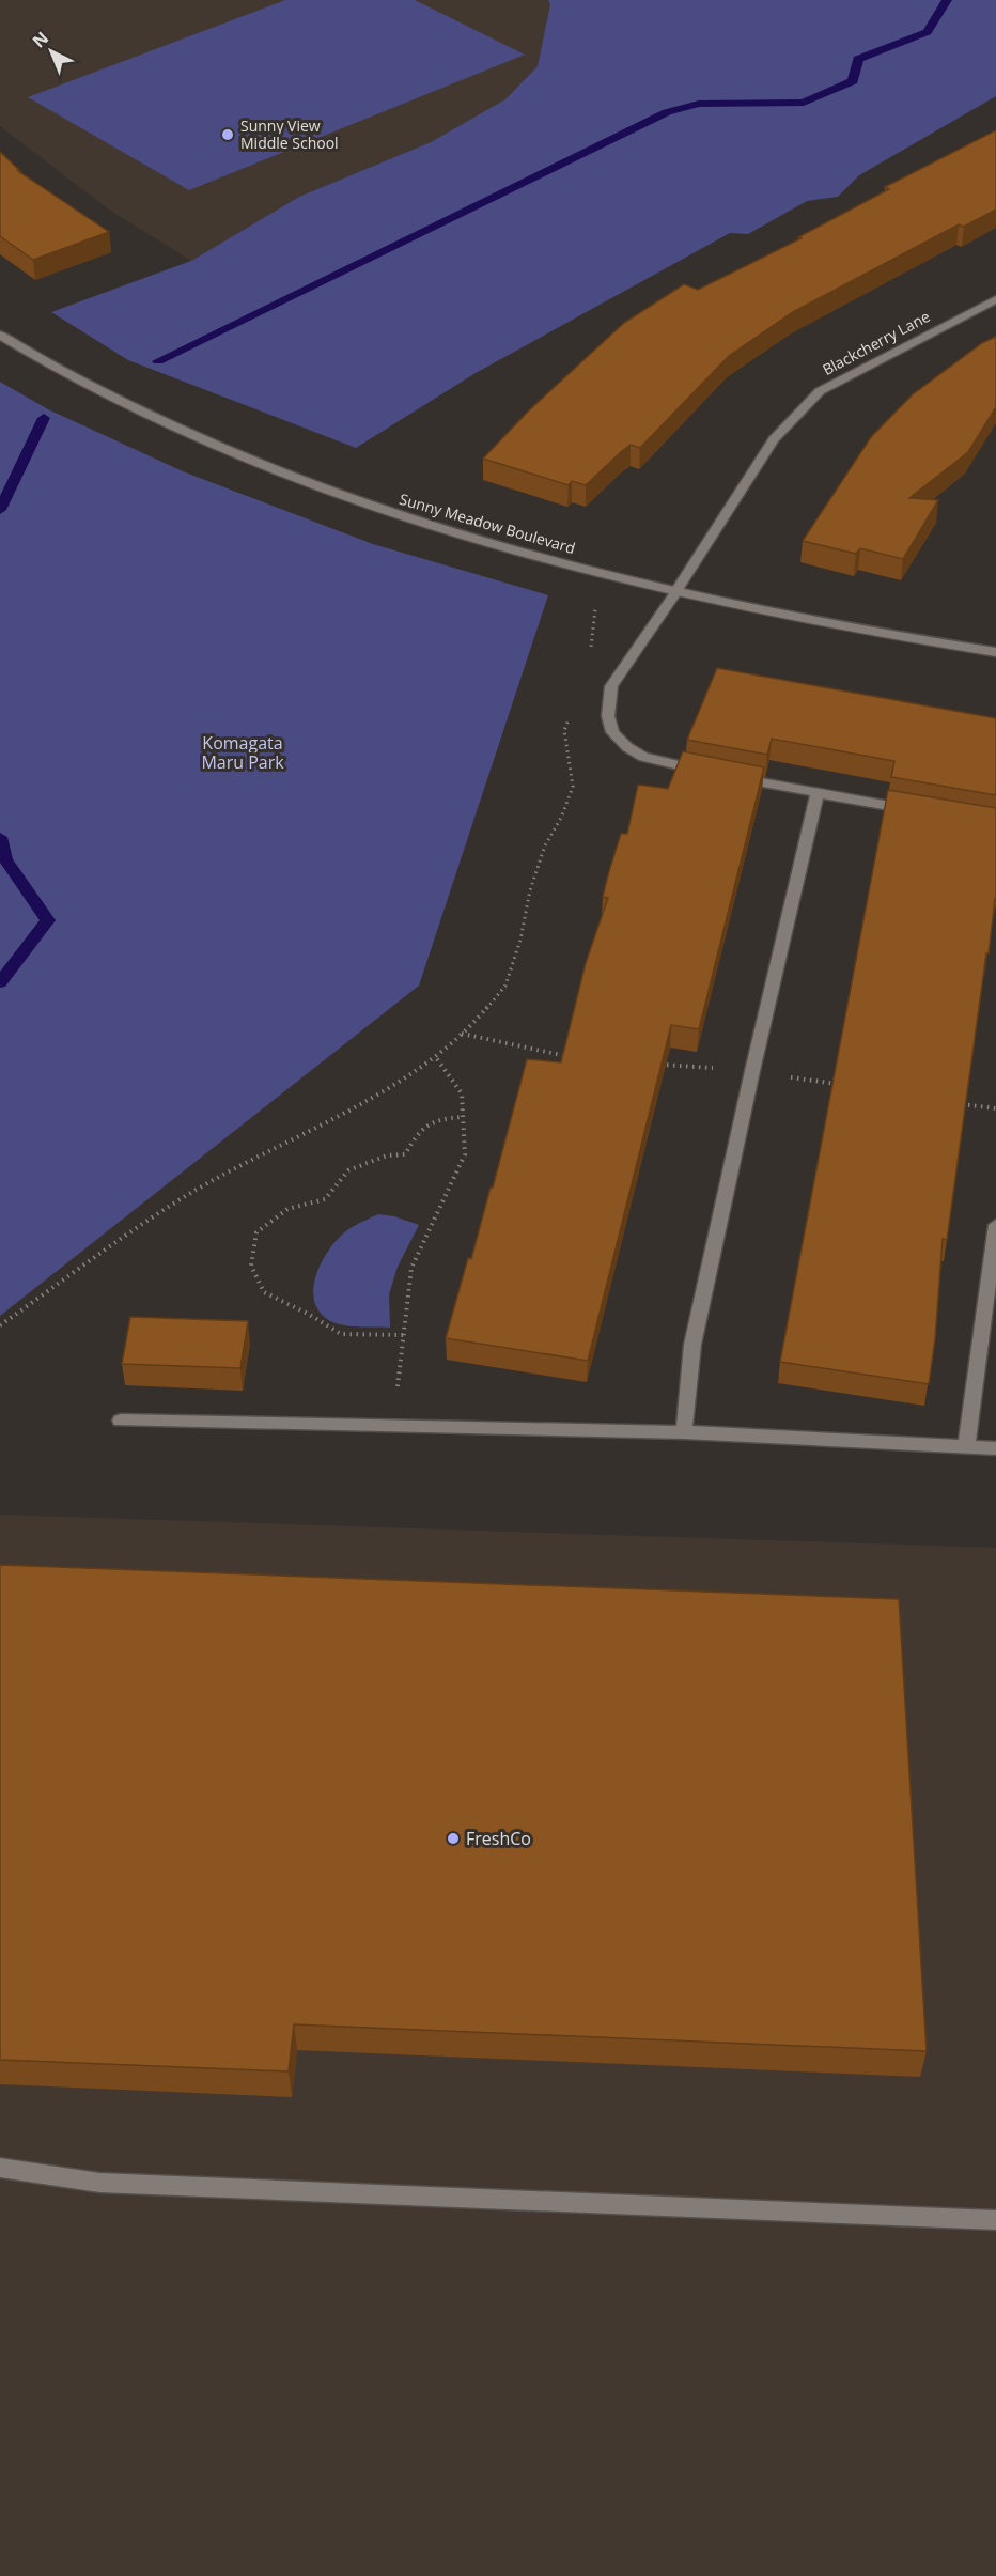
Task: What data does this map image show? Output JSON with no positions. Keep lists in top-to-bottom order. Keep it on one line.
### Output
{"streets":{"street":["Blackcherry Lane","Sunny Meadow Boulevard"]},"crossings":[["Blackcherry Lane","Sunny Meadow Boulevard"]],"parks":["Komagata Maru Park"],"places":["Sunny View Middle School","FreshCo"],"north":"top left"}
